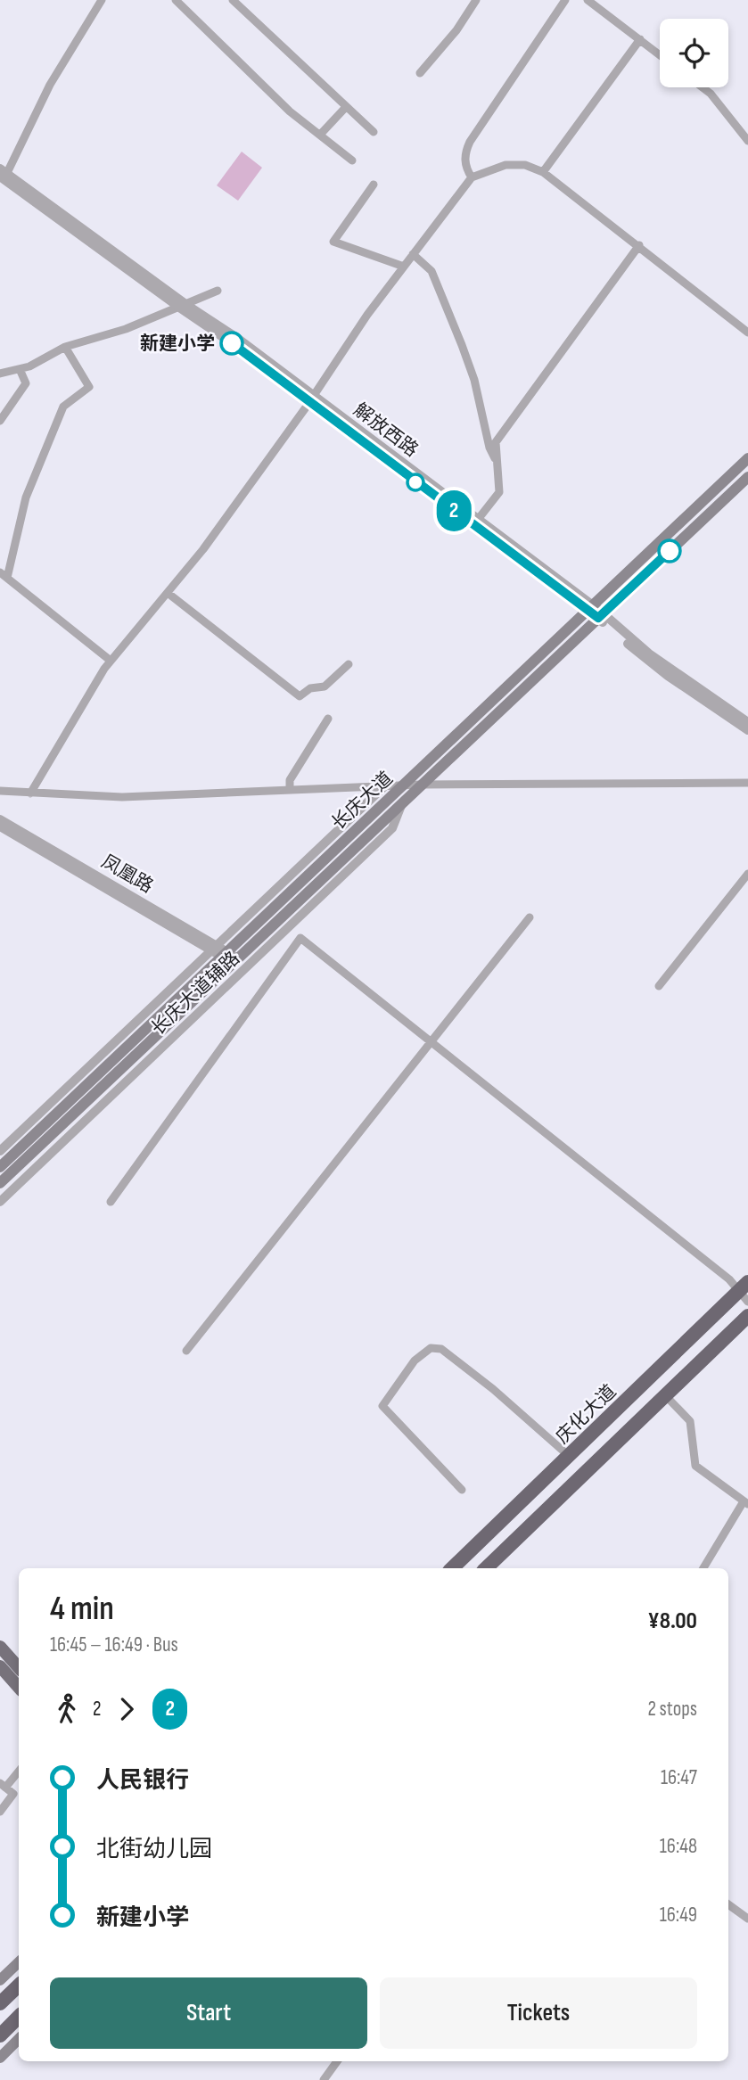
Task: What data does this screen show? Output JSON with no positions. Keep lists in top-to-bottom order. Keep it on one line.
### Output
{"streets":{"highway":["庆化大道"],"main road":["长庆大道"],"street":["解放西路","凤凰路","长庆大道辅路"]},"crossings":[["解放西路","长庆大道"],["长庆大道","凤凰路"],["长庆大道","长庆大道辅路"],["凤凰路","长庆大道辅路"]],"places":["新建小学"],"lines":["bus line 2"],"page":{"on_map":"2","heading":["4 min","16:45 – 16:49 · Bus","¥8.00"],"legs":["2","2","2 stops"],"list":[{"name":"人民银行","value":"16:47"},{"name":"北街幼儿园","value":"16:48"},{"name":"新建小学","value":"16:49"}],"buttons":["Start","Tickets"]}}
